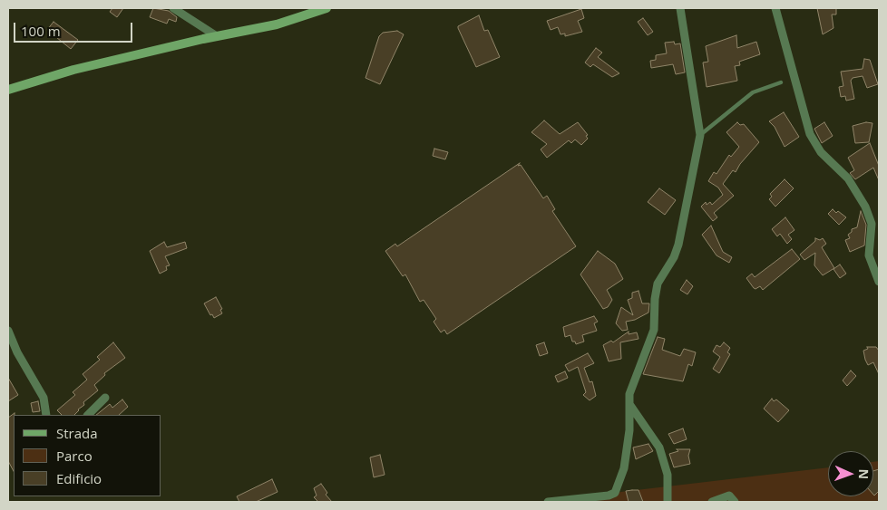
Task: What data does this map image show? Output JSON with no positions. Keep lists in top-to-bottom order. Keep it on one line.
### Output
{"legend":["Strada","Parco","Edificio"],"scale_bar":"100 m","north":"right"}
